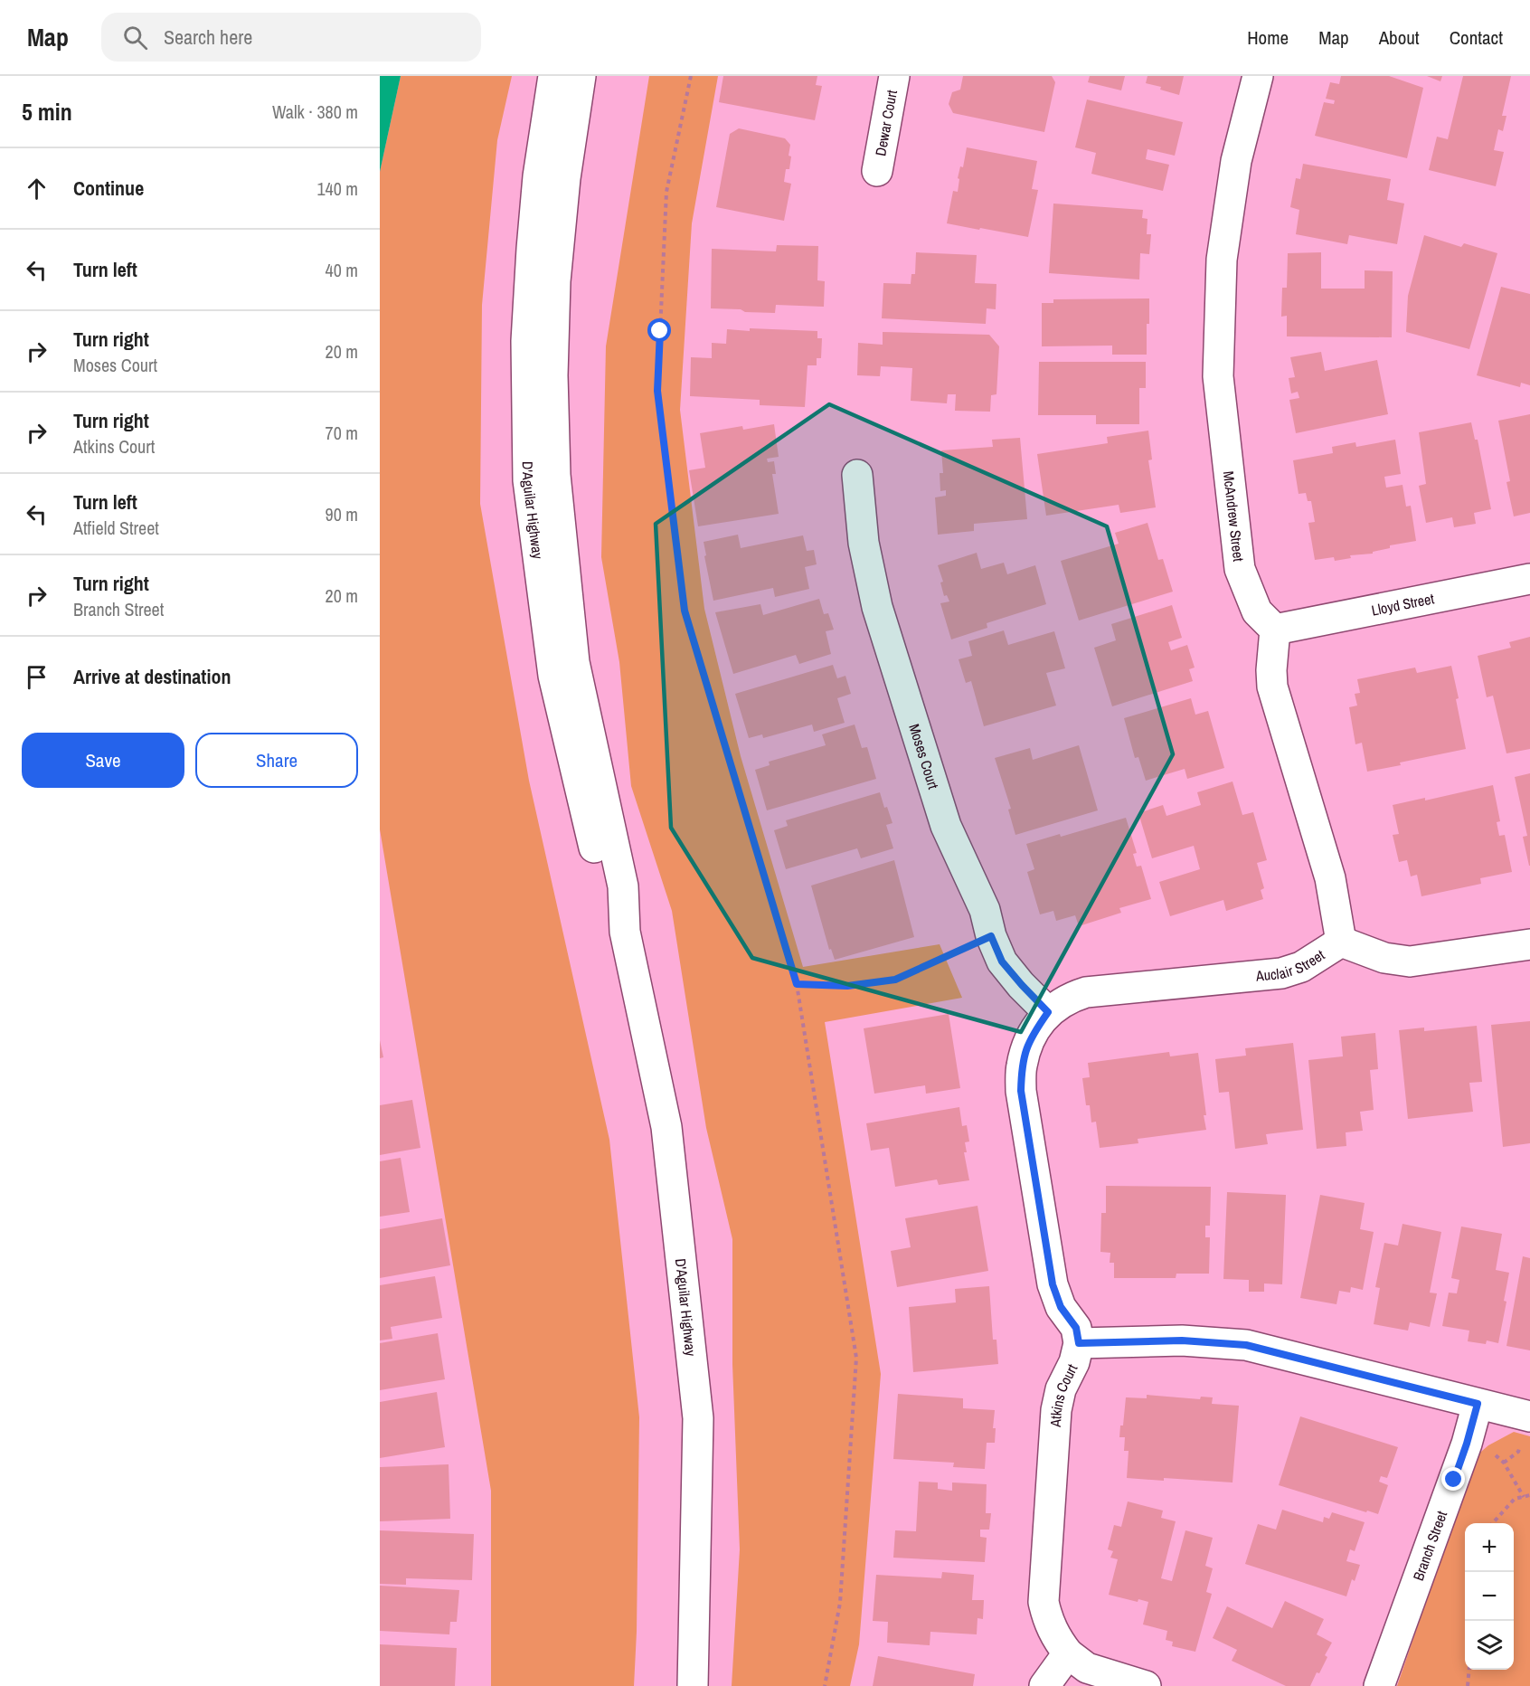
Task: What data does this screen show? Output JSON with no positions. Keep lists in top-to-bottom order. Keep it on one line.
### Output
{"streets":{"main road":["Dewar Court","D'Aguilar Highway","McAndrew Street","Lloyd Street","Moses Court","Auclair Street","Atkins Court","Branch Street"]},"crossings":[["McAndrew Street","Lloyd Street"],["Moses Court","Auclair Street"]],"page":{"header":"Map","search":"Search here","nav":["Home","Map","About","Contact"],"heading":["5 min","Walk · 380 m"],"list":[["Continue","140 m"],["Turn left","40 m"],["Turn right","Moses Court","20 m"],["Turn right","Atkins Court","70 m"],["Turn left","Atfield Street","90 m"],["Turn right","Branch Street","20 m"],"Arrive at destination"],"buttons":["Save","Share"],"map_buttons":["+","−"]}}
